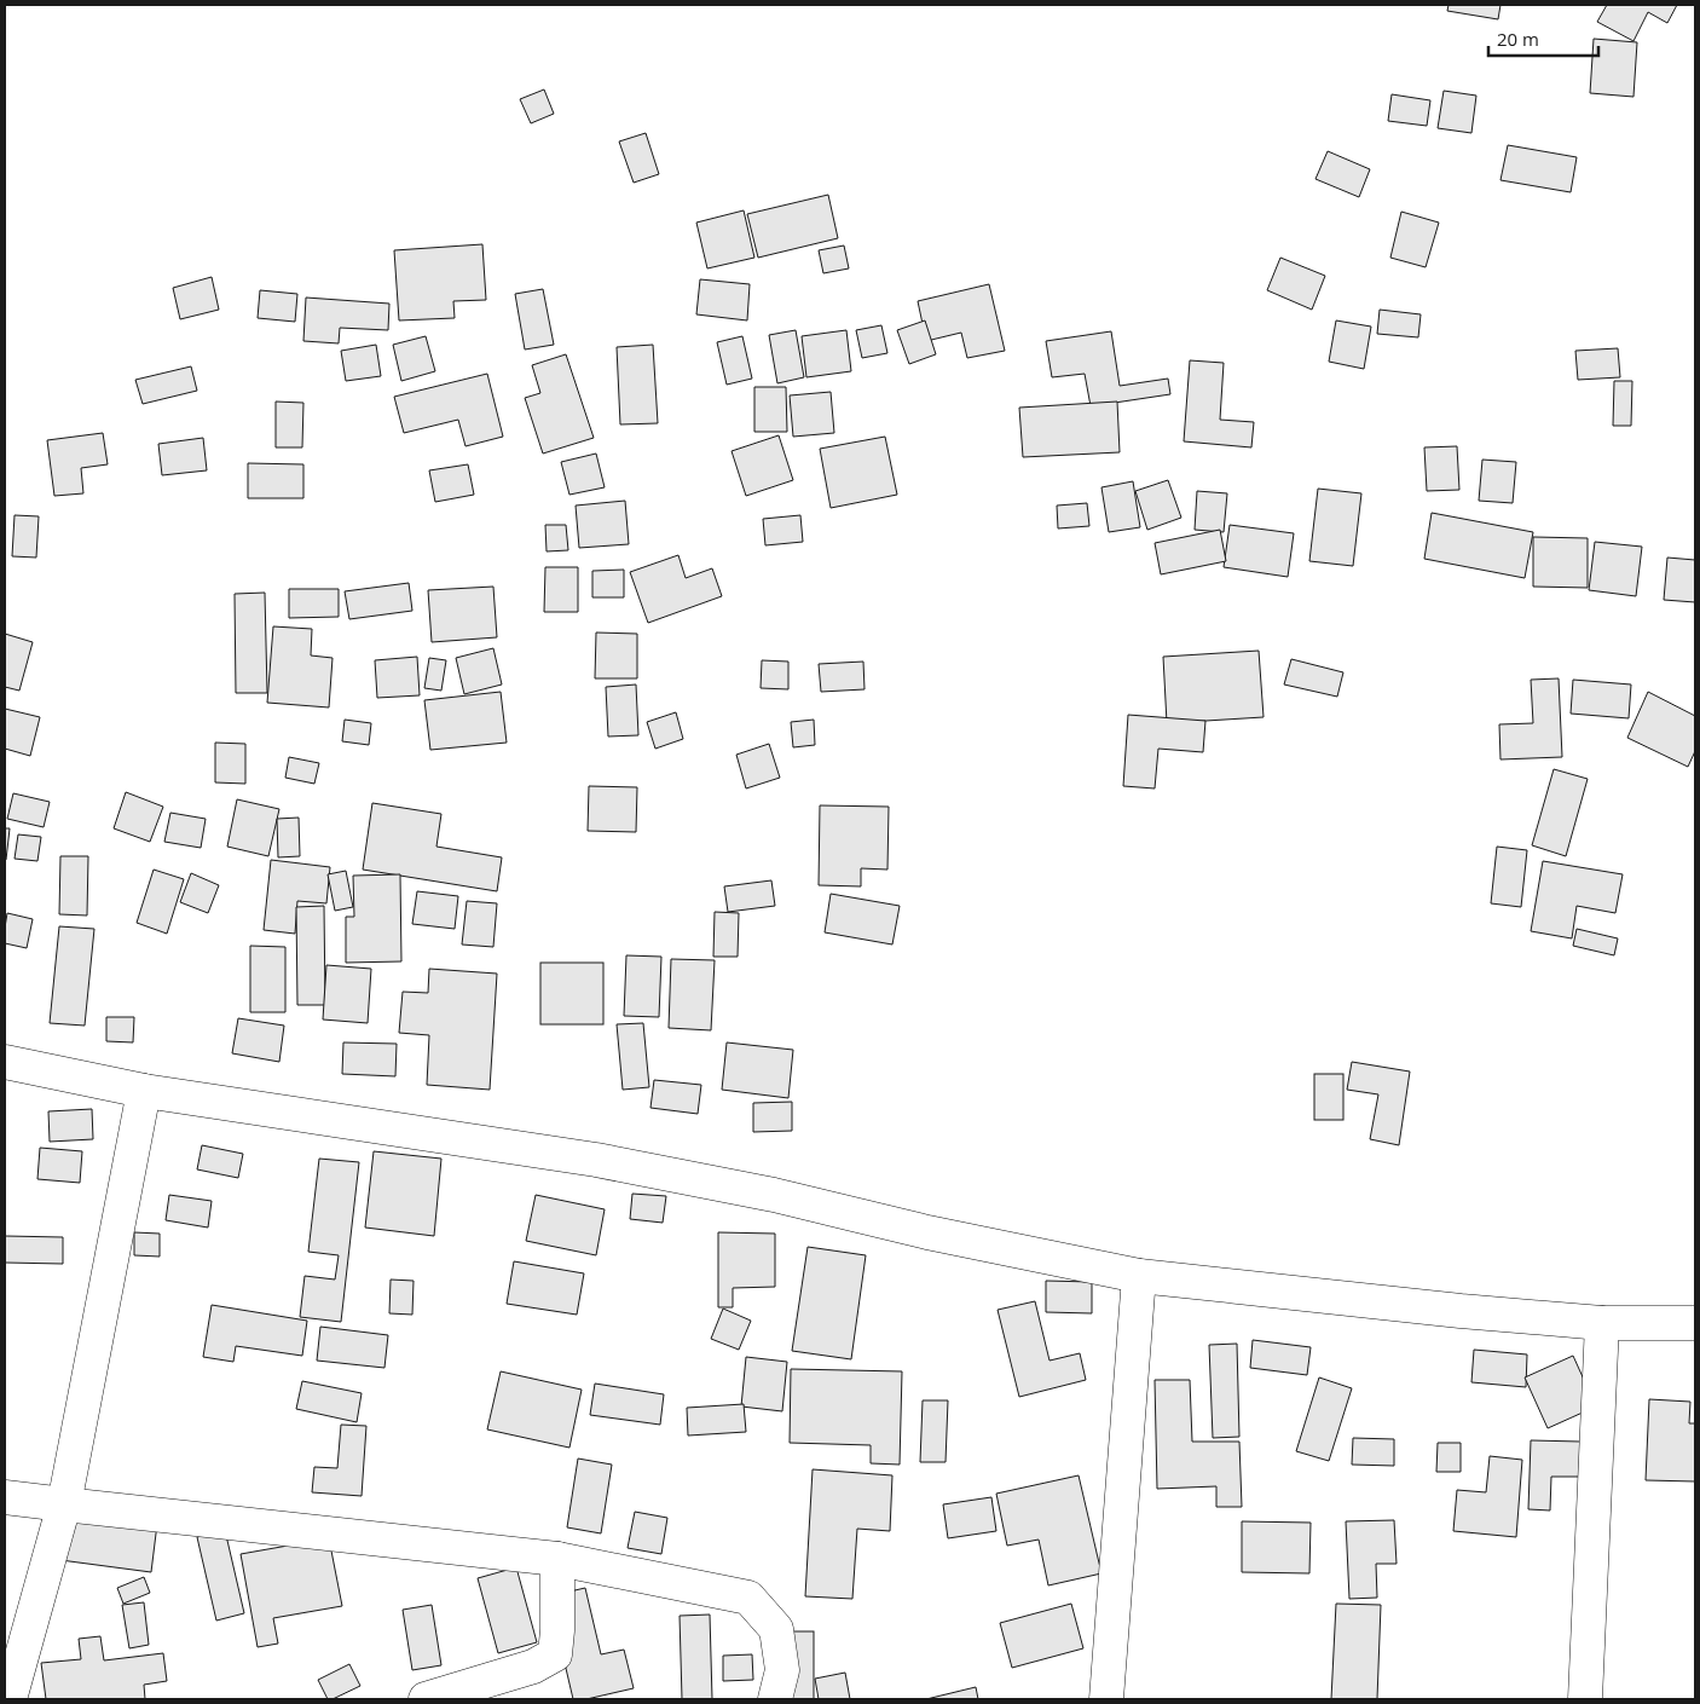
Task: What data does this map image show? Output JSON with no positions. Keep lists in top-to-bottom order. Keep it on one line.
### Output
{"scale_bar":"20 m"}
